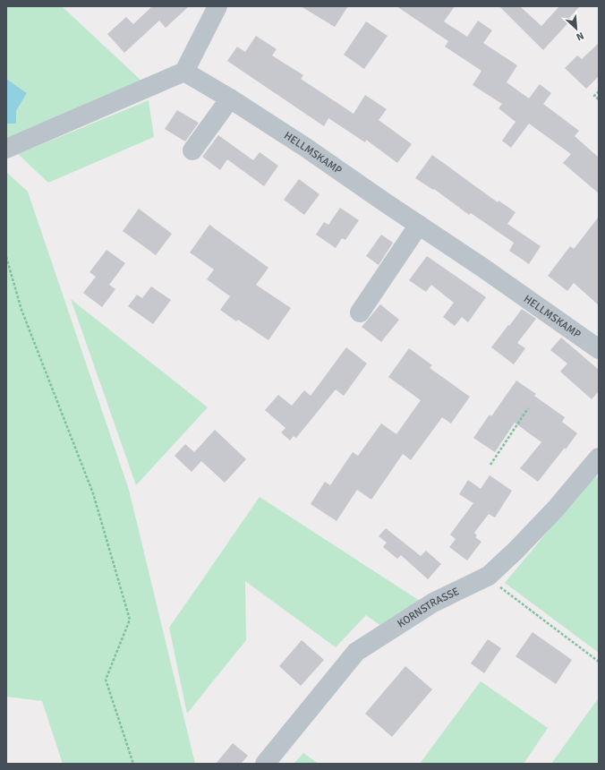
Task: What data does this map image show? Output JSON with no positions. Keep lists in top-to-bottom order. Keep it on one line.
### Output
{"streets":{"street":["HELLMSKAMP","KORNSTRASSE"]},"north":"bottom right"}
